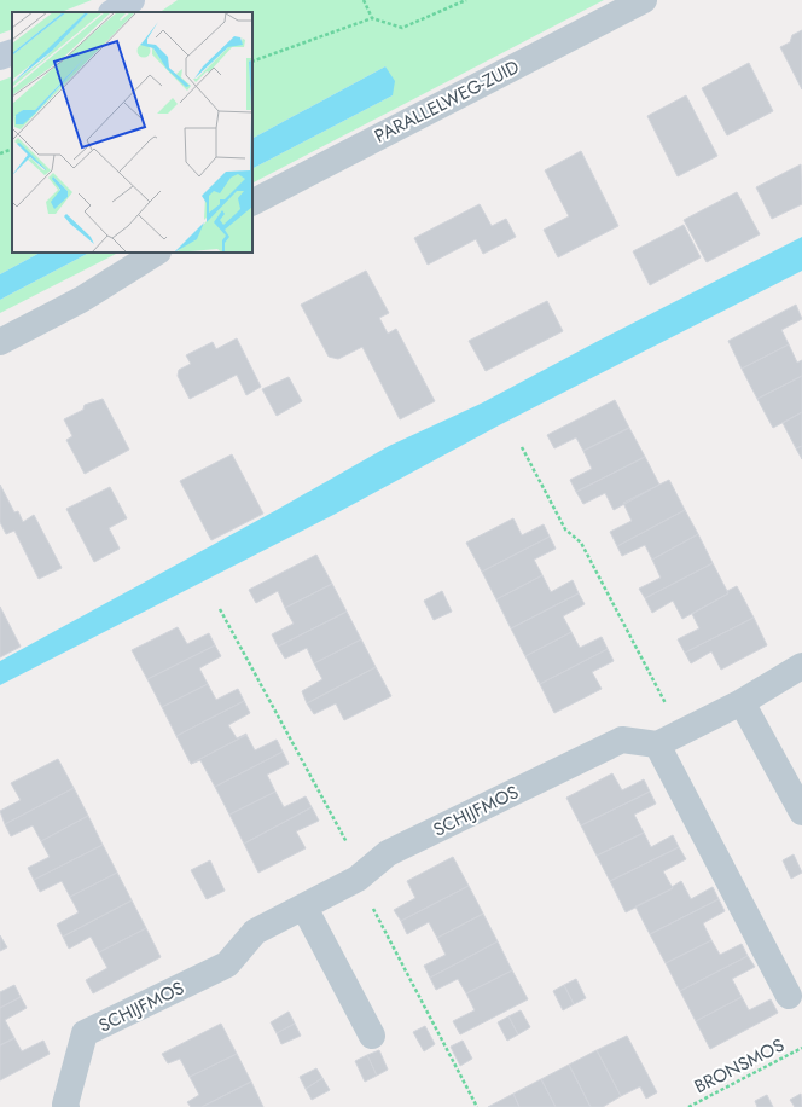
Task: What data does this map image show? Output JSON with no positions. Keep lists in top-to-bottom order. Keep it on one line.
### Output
{"streets":{"street":["PARALLELWEG-ZUID","SCHIJFMOS"],"path":["BRONSMOS"]}}
